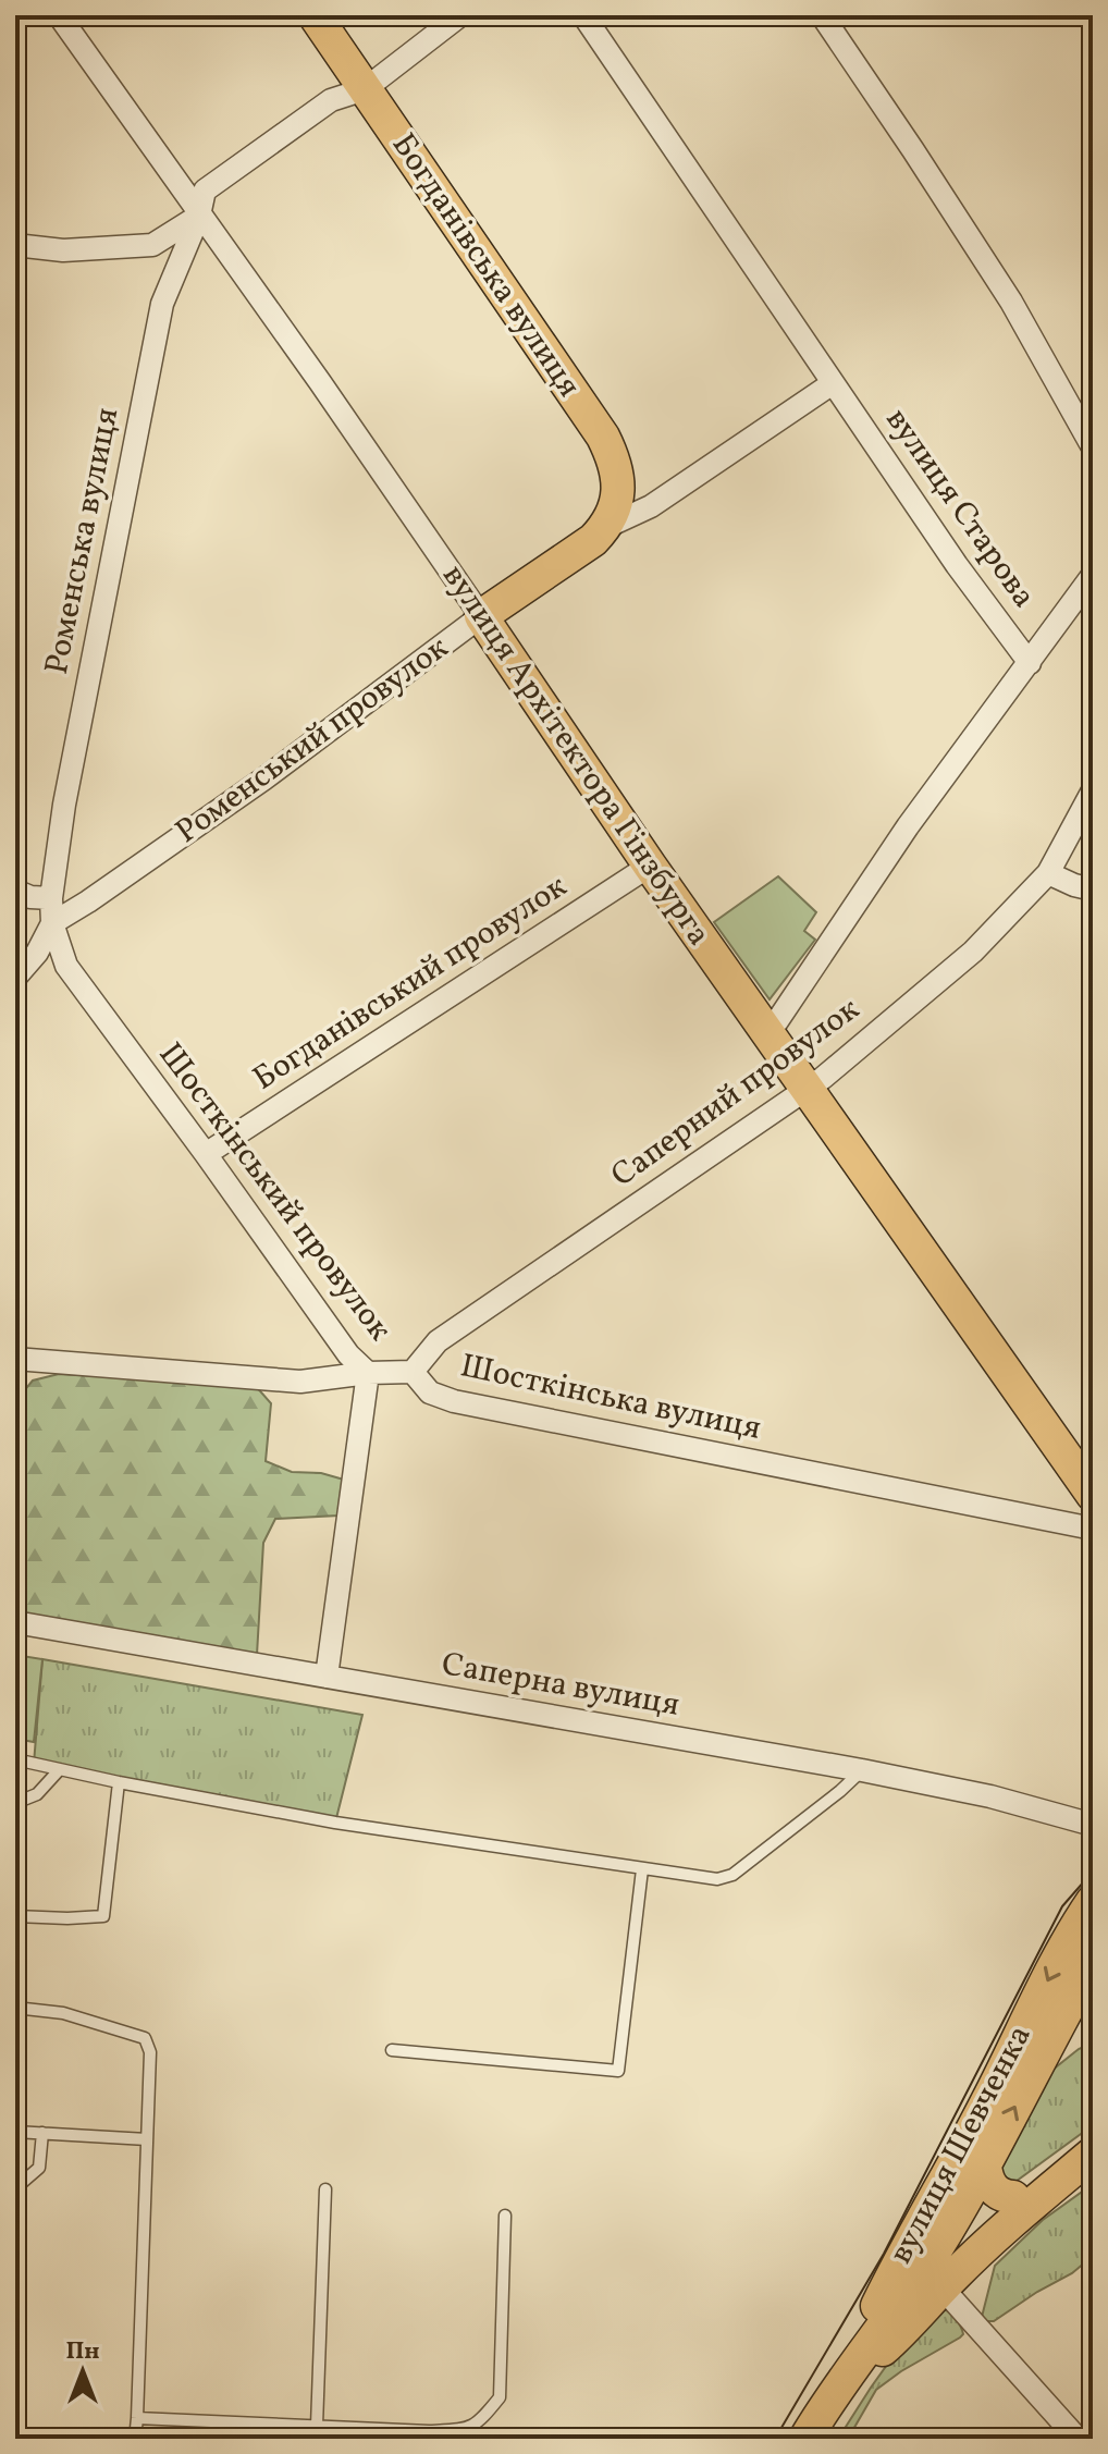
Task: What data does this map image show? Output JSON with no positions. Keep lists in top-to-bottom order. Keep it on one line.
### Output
{"streets":{"main road":["Богданівська вулиця","Роменський провулок","вулиця Архітектора Гінзбурга","вулиця Шевченка"],"street":["вулиця Старова","Роменська вулиця","Богданівський провулок","Саперний провулок","Шосткінський провулок","Шосткінська вулиця","Саперна вулиця"]},"crossings":[["Богданівська вулиця","Роменська вулиця"],["Богданівська вулиця","Роменський провулок"],["вулиця Старова","Роменський провулок"],["Роменська вулиця","Роменський провулок"],["Роменська вулиця","вулиця Архітектора Гінзбурга"],["Роменська вулиця","Шосткінський провулок"],["Роменський провулок","вулиця Архітектора Гінзбурга"],["Роменський провулок","Шосткінський провулок"],["вулиця Архітектора Гінзбурга","Богданівський провулок"],["вулиця Архітектора Гінзбурга","Саперний провулок"],["Богданівський провулок","Шосткінський провулок"],["Саперний провулок","Шосткінська вулиця"],["Шосткінський провулок","Шосткінська вулиця"],["Шосткінський провулок","Саперна вулиця"]],"north":"top"}
